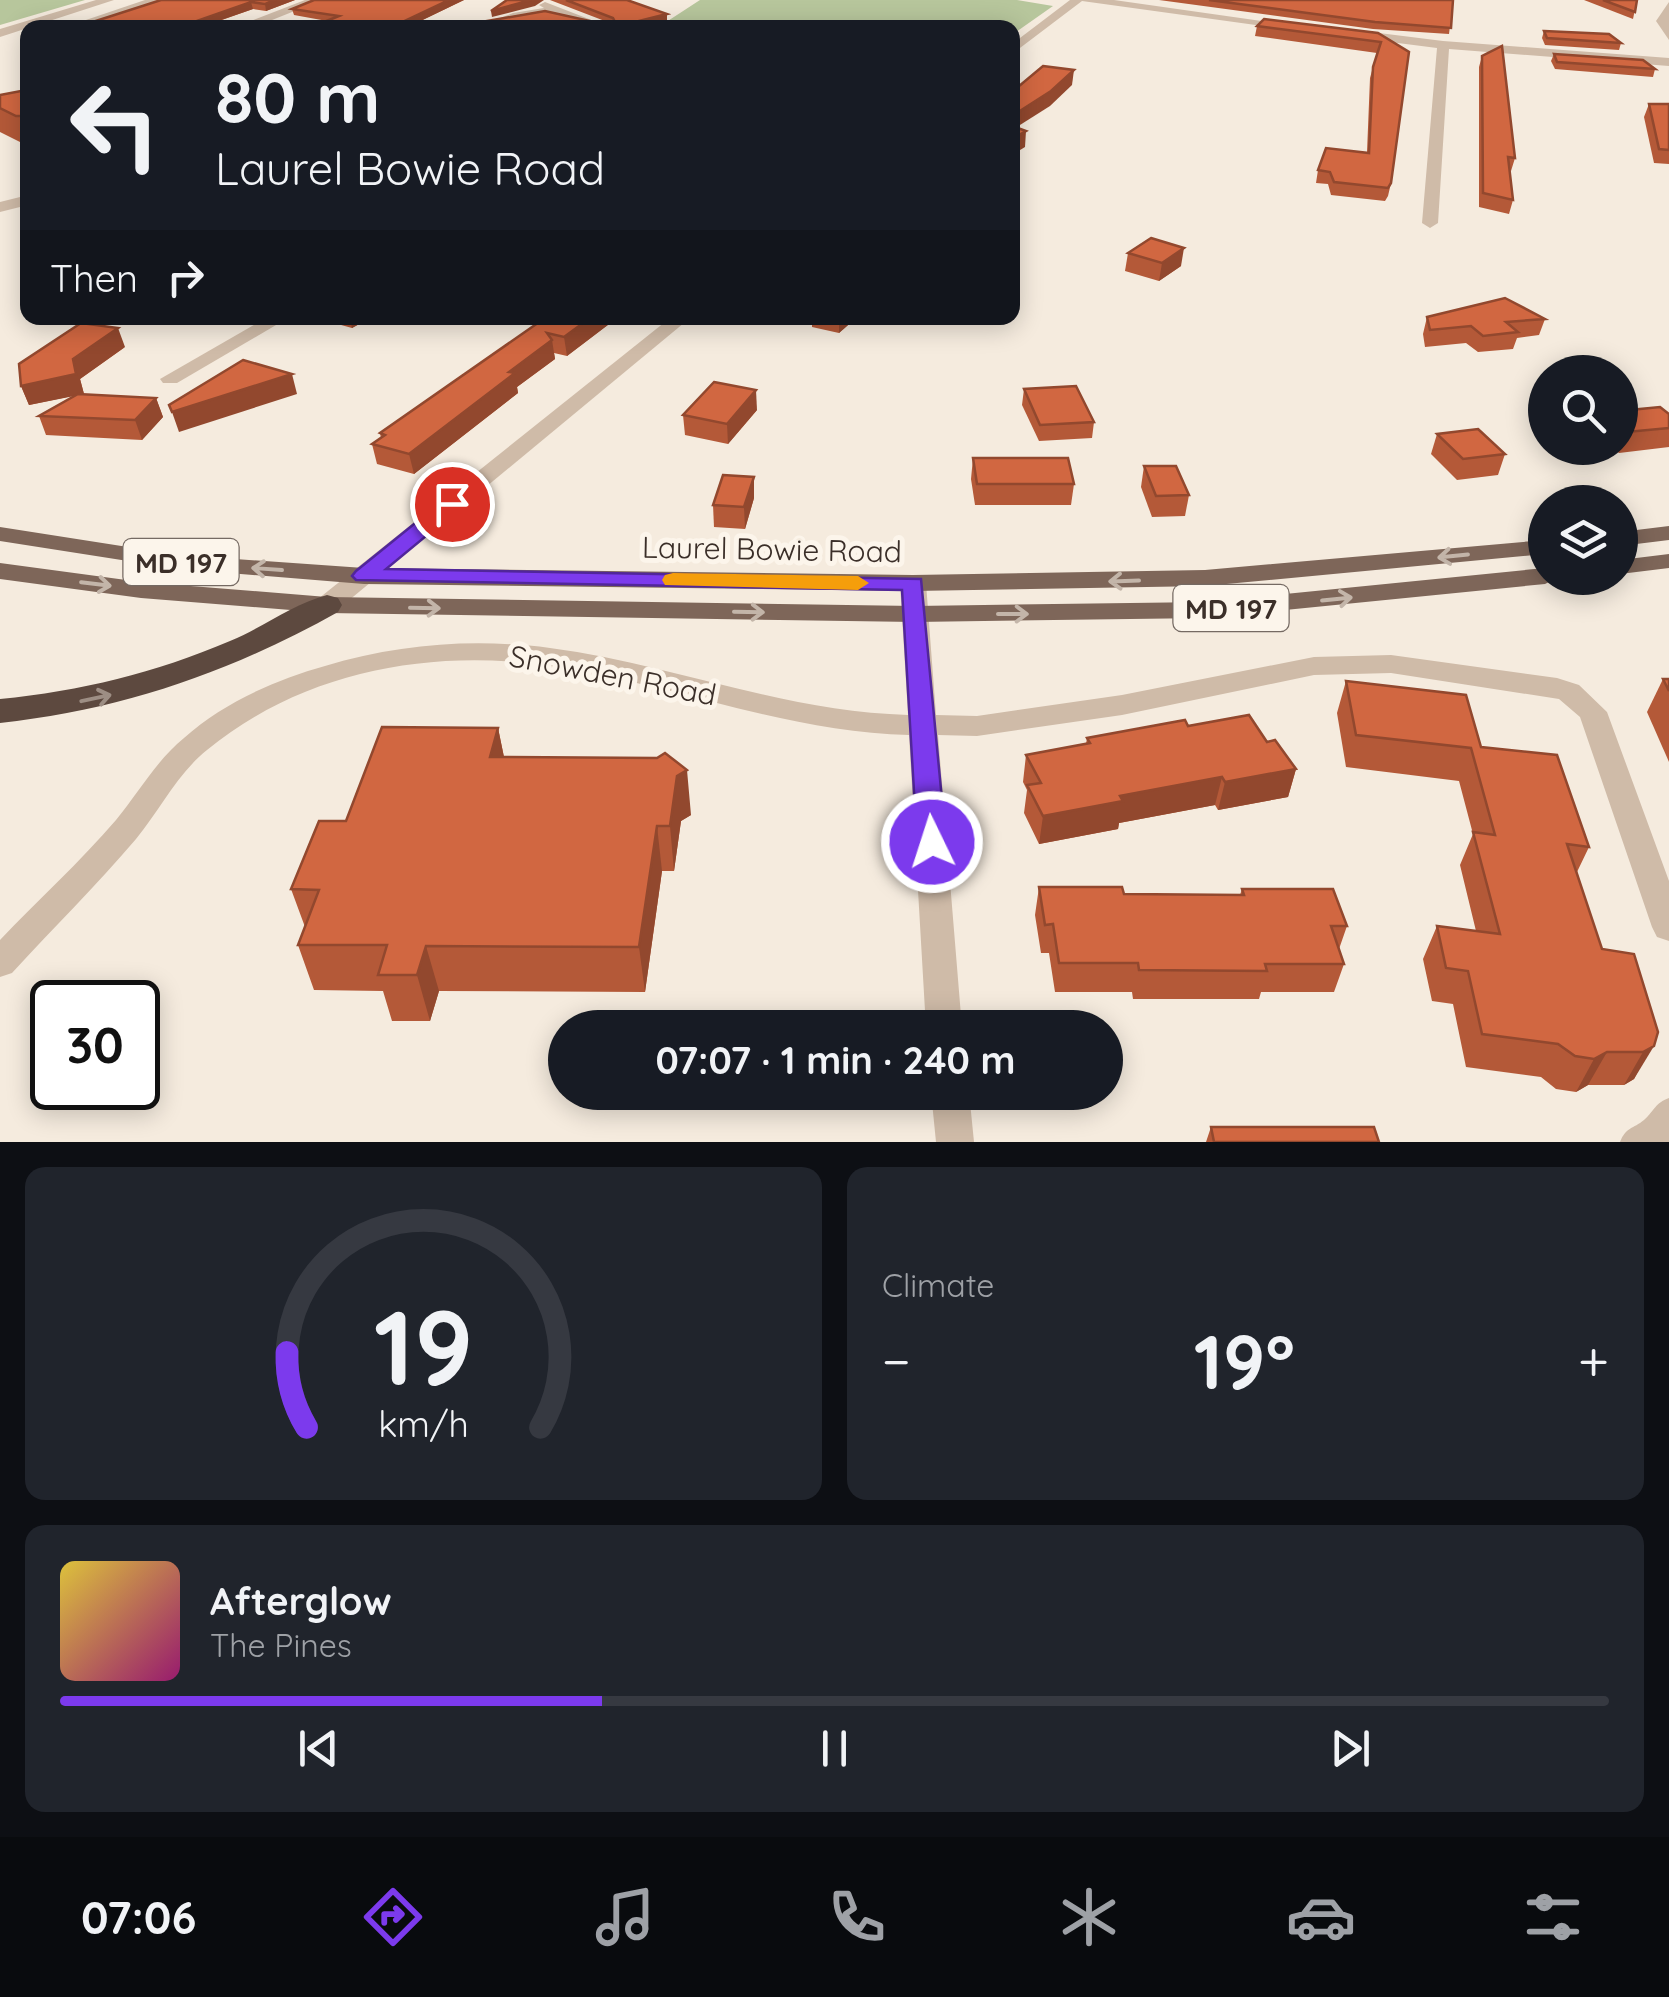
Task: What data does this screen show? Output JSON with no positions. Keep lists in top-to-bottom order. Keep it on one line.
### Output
{"streets":{"main road":["Laurel Bowie Road","MD 197"],"street":["Snowden Road"]},"page":{"turn":["80 m","Laurel Bowie Road"],"then":"Then","limit":"30","trip":"07:07 · 1 min · 240 m","tile":"Climate","heat":["−","19°","+"],"song":["Afterglow","The Pines"],"tabs":"07:06","gauge":["19","km/h"]}}
